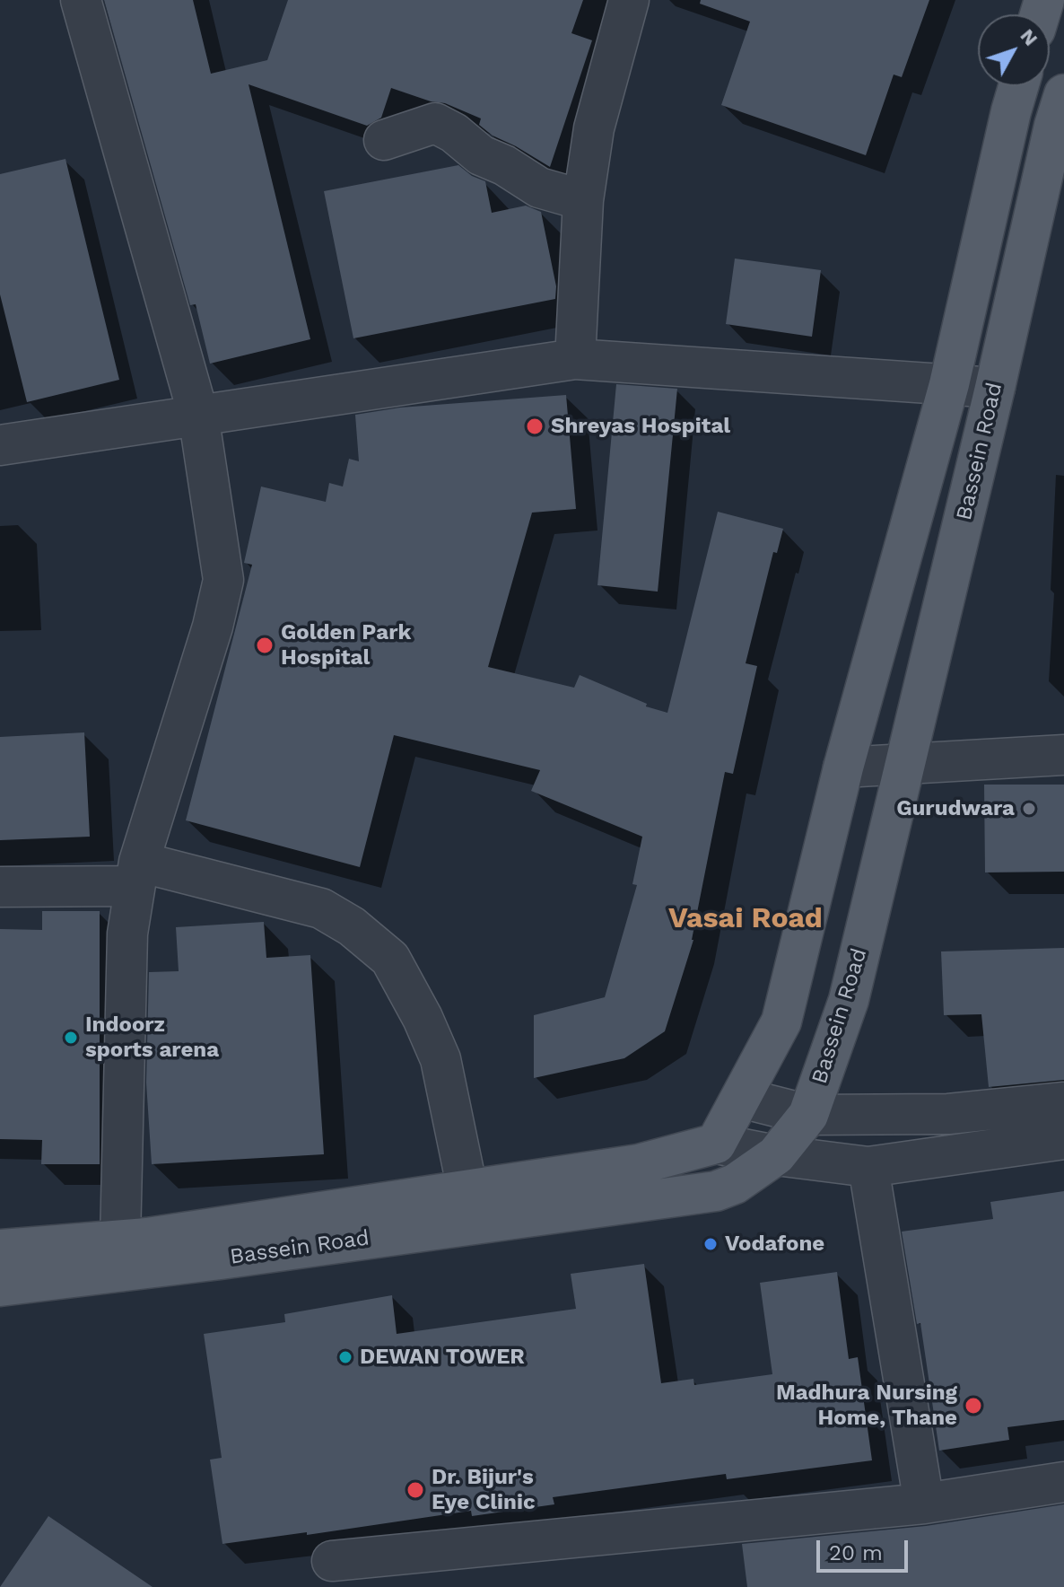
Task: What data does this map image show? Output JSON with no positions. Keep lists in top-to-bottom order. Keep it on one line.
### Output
{"streets":{"main road":["Bassein Road"]},"districts":["Vasai Road"],"places":["Shreyas Hospital","Golden Park Hospital","Gurudwara","Indoorz sports arena","Vodafone","DEWAN TOWER","Madhura Nursing Home, Thane","Dr. Bijur's Eye Clinic"],"scale_bar":"20 m","north":"top right"}
